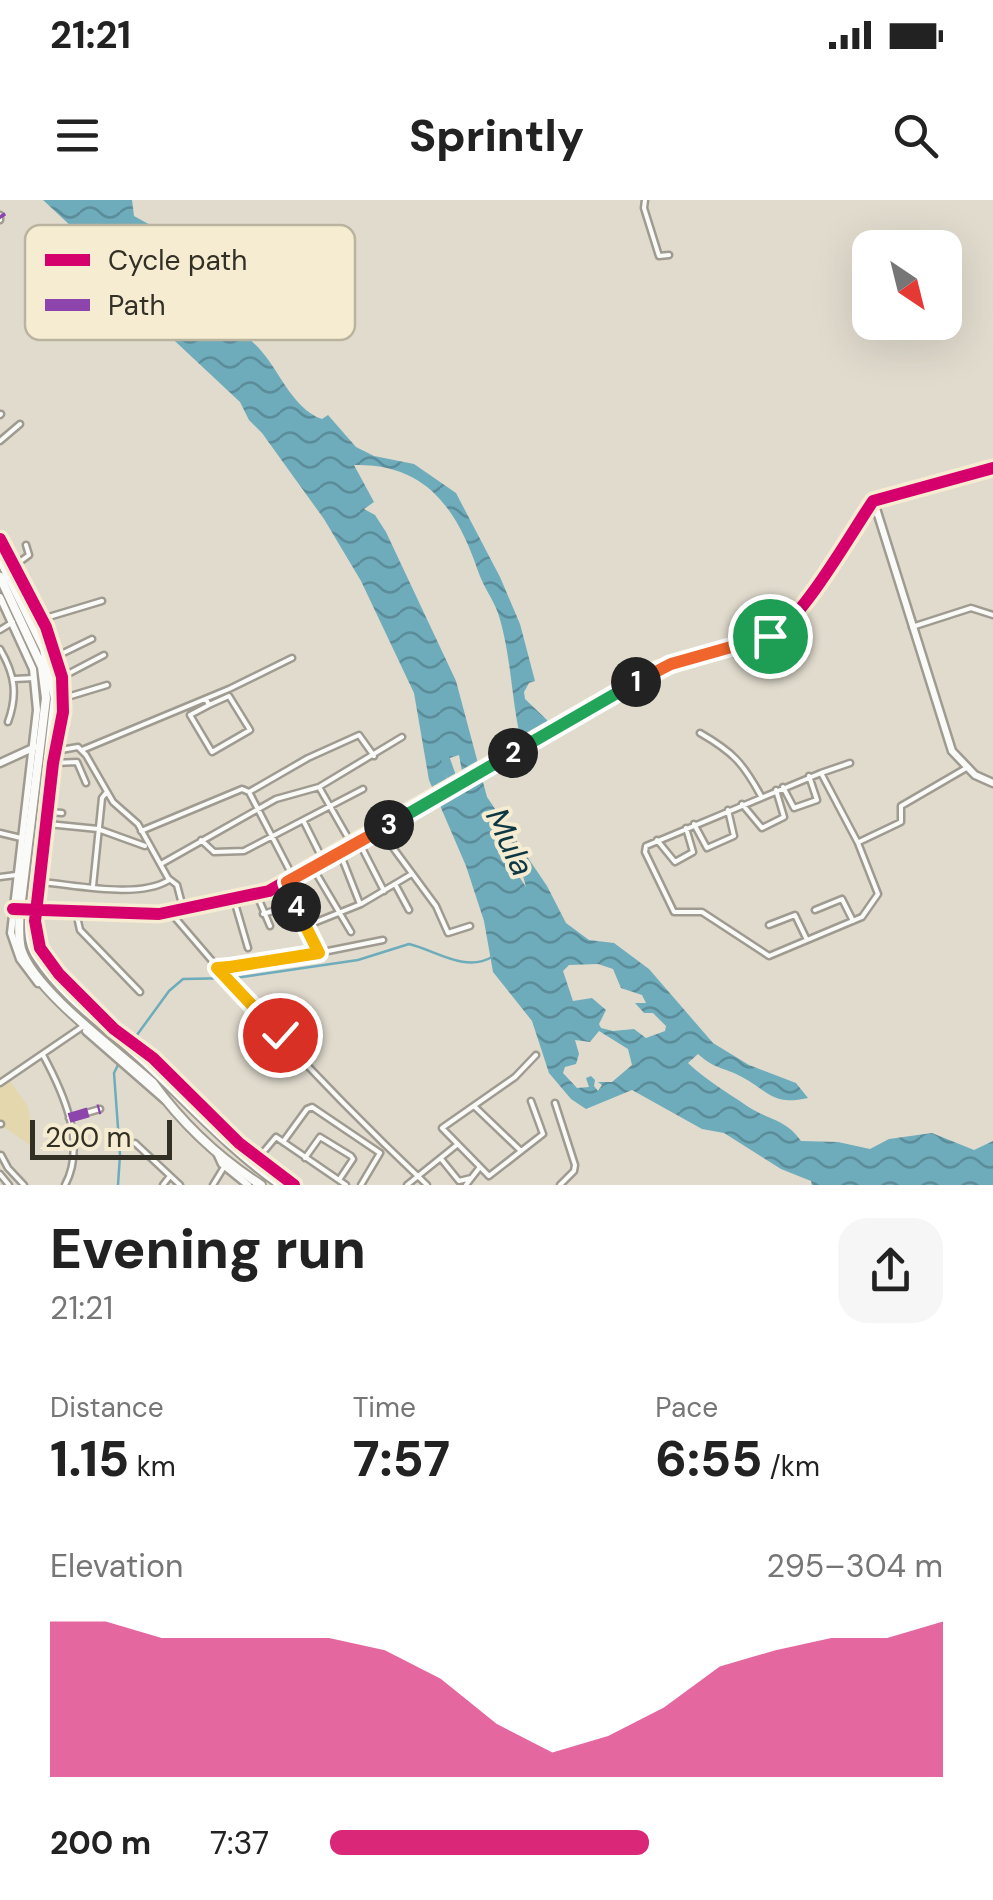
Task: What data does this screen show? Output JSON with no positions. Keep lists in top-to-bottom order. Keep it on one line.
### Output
{"water":["Mula"],"legend":["Cycle path","Path"],"scale_bar":"200 m","north":"bottom right","page":{"status":"21:21","header":"Sprintly","pins":["1","2","3","4"],"scale":"200 m","heading":["Evening run","21:21"],"stats":[["Distance","1.15 km"],["Time","7:57"],["Pace","6:55 /km"]],"chart":["Elevation","295–304 m"],"list":[{"name":"200 m","note":"7:37"}]}}
